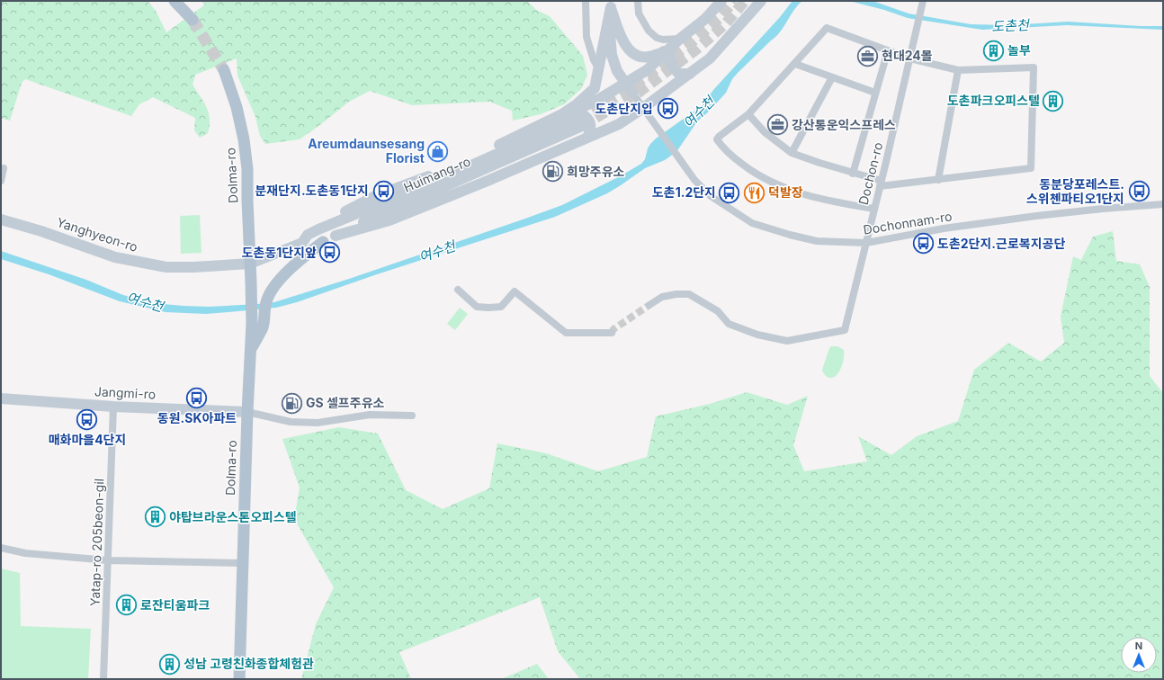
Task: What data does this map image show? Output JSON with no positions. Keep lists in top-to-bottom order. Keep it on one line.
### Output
{"streets":{"main road":["Huimang-ro","Dolma-ro","Yanghyeon-ro","Jangmi-ro"],"street":["Dochon-ro","Dochonnam-ro","Yatap-ro 205beon-gil"]},"crossings":[["Dochon-ro","Dochonnam-ro"],["Huimang-ro","Dolma-ro"],["Huimang-ro","Yanghyeon-ro"],["Dolma-ro","Yanghyeon-ro"],["Dolma-ro","Jangmi-ro"],["Jangmi-ro","Yatap-ro 205beon-gil"]],"water":["도촌천","여수천"],"places":{"building":["놀부","도촌파크오피스텔","야탑브라운스톤오피스텔","로잔티움파크","성남 고령친화종합체험관"],"office":["현대24몰","강산통운익스프레스"],"bus stop":["도촌단지입","분재단지.도촌동1단지","동분당포레스트. 스위첸파티오1단지","도촌1.2단지","도촌2단지.근로복지공단","도촌동1단지앞","동원.SK아파트","매화마을4단지"],"shop":["Areumdaunsesang Florist"],"fuel station":["희망주유소","GS 셀프주유소"],"restaurant":["덕발장"]},"north":"top"}
